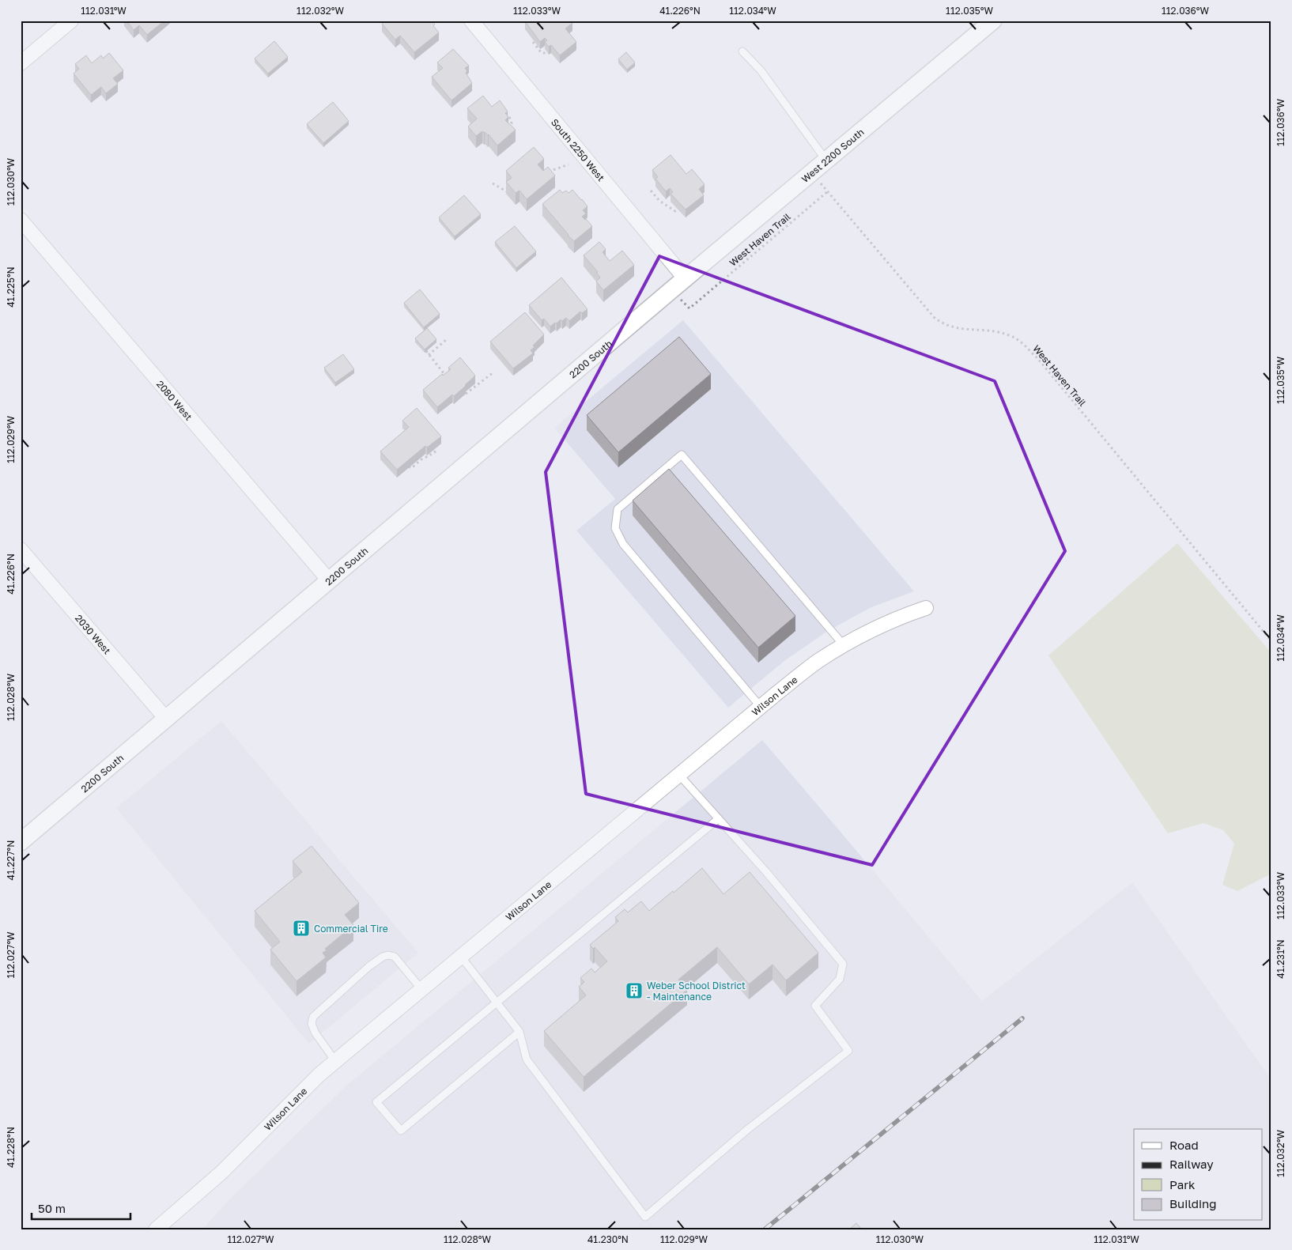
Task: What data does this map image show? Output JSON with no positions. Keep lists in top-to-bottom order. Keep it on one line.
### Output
{"streets":{"street":["South 2250 West","West 2200 South","2200 South","2080 West","2030 West","Wilson Lane"],"path":["West Haven Trail"]},"crossings":[["South 2250 West","West 2200 South"],["West 2200 South","West Haven Trail"],["West 2200 South","2200 South"],["West Haven Trail","2200 South"],["2200 South","2080 West"],["2200 South","2030 West"]],"places":{"building":["Commercial Tire","Weber School District - Maintenance"]},"legend":["Road","Railway","Park","Building"],"scale_bar":"50 m","coordinates":["112.031°W","112.032°W","112.033°W","41.226°N","112.034°W","112.035°W","112.036°W","112.030°W","41.225°N","112.029°W","112.028°W","41.227°N","112.027°W","41.231°N","41.228°N","41.230°N"]}
